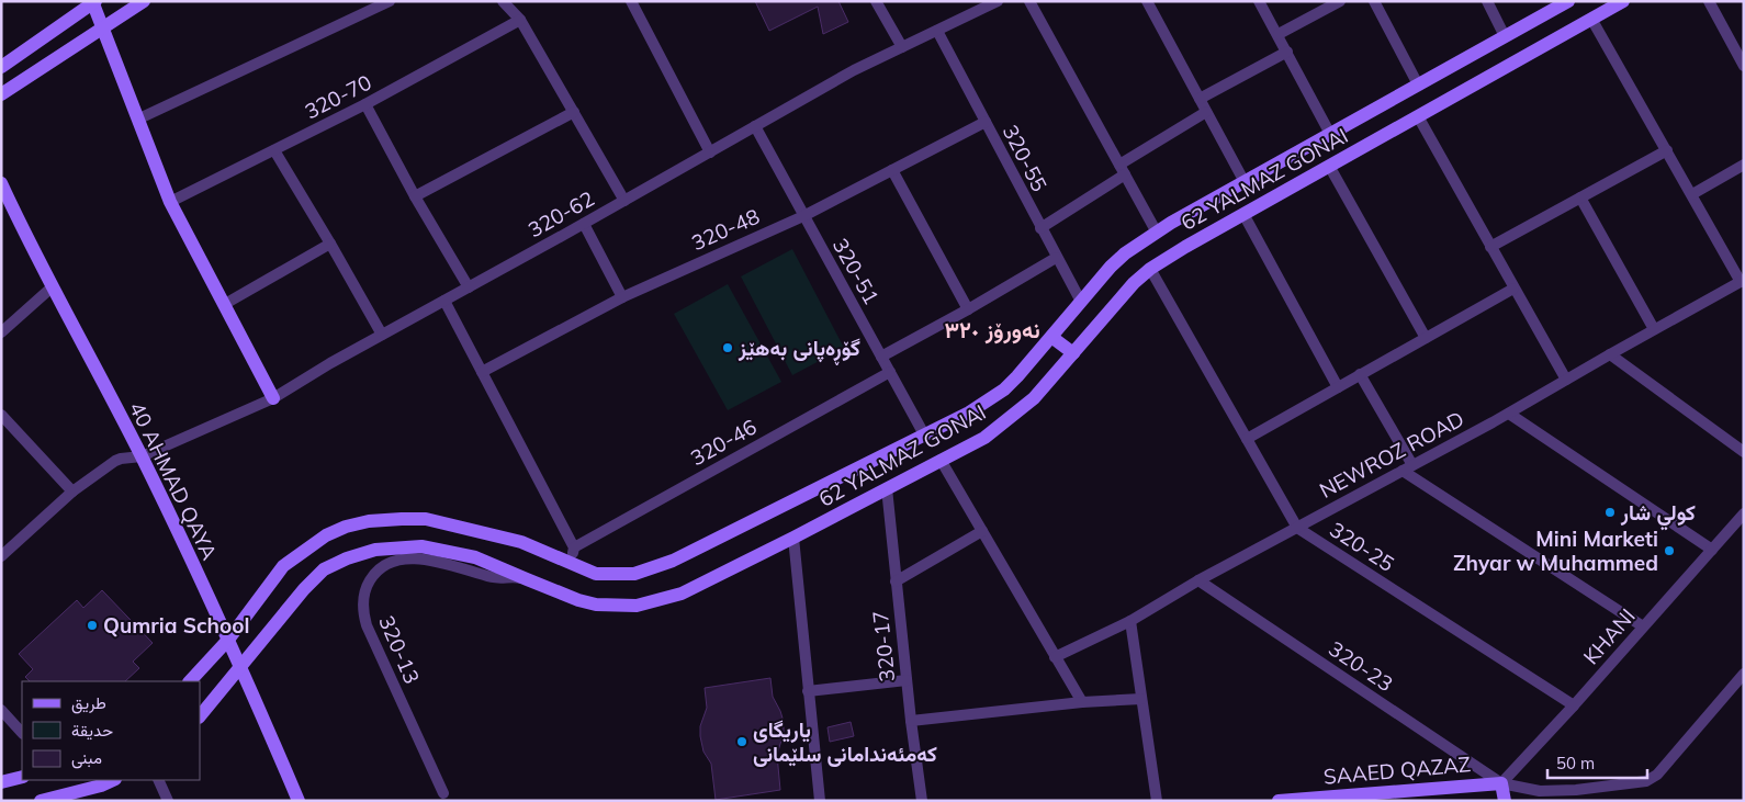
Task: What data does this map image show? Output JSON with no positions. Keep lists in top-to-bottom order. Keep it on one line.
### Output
{"streets":{"main road":["62 YALMAZ GONAI","40 AHMAD QAYA","SAAED QAZAZ"],"street":["320-70","320-55","320-62","320-48","320-51","320-46","NEWROZ ROAD","320-25","KHANI","320-17","320-13","320-23"]},"crossings":[["320-55","62 YALMAZ GONAI"],["320-55","320-62"],["320-55","320-48"],["62 YALMAZ GONAI","320-51"],["62 YALMAZ GONAI","40 AHMAD QAYA"],["62 YALMAZ GONAI","320-25"],["62 YALMAZ GONAI","320-17"],["62 YALMAZ GONAI","320-13"],["320-62","320-51"],["320-62","40 AHMAD QAYA"],["320-48","320-51"],["320-51","320-46"],["NEWROZ ROAD","320-25"],["NEWROZ ROAD","320-23"],["320-25","KHANI"],["KHANI","320-23"],["KHANI","SAAED QAZAZ"],["320-23","SAAED QAZAZ"]],"districts":["نەورۆز ٣٢٠"],"places":["گۆڕەپانی بەهێز","كولي شار","Mini Marketi Zhyar w Muhammed","Qumria School","یاریگای کەمئەندامانی سلێمانی"],"legend":["طريق","حديقة","مبنى"],"scale_bar":"50 m"}
